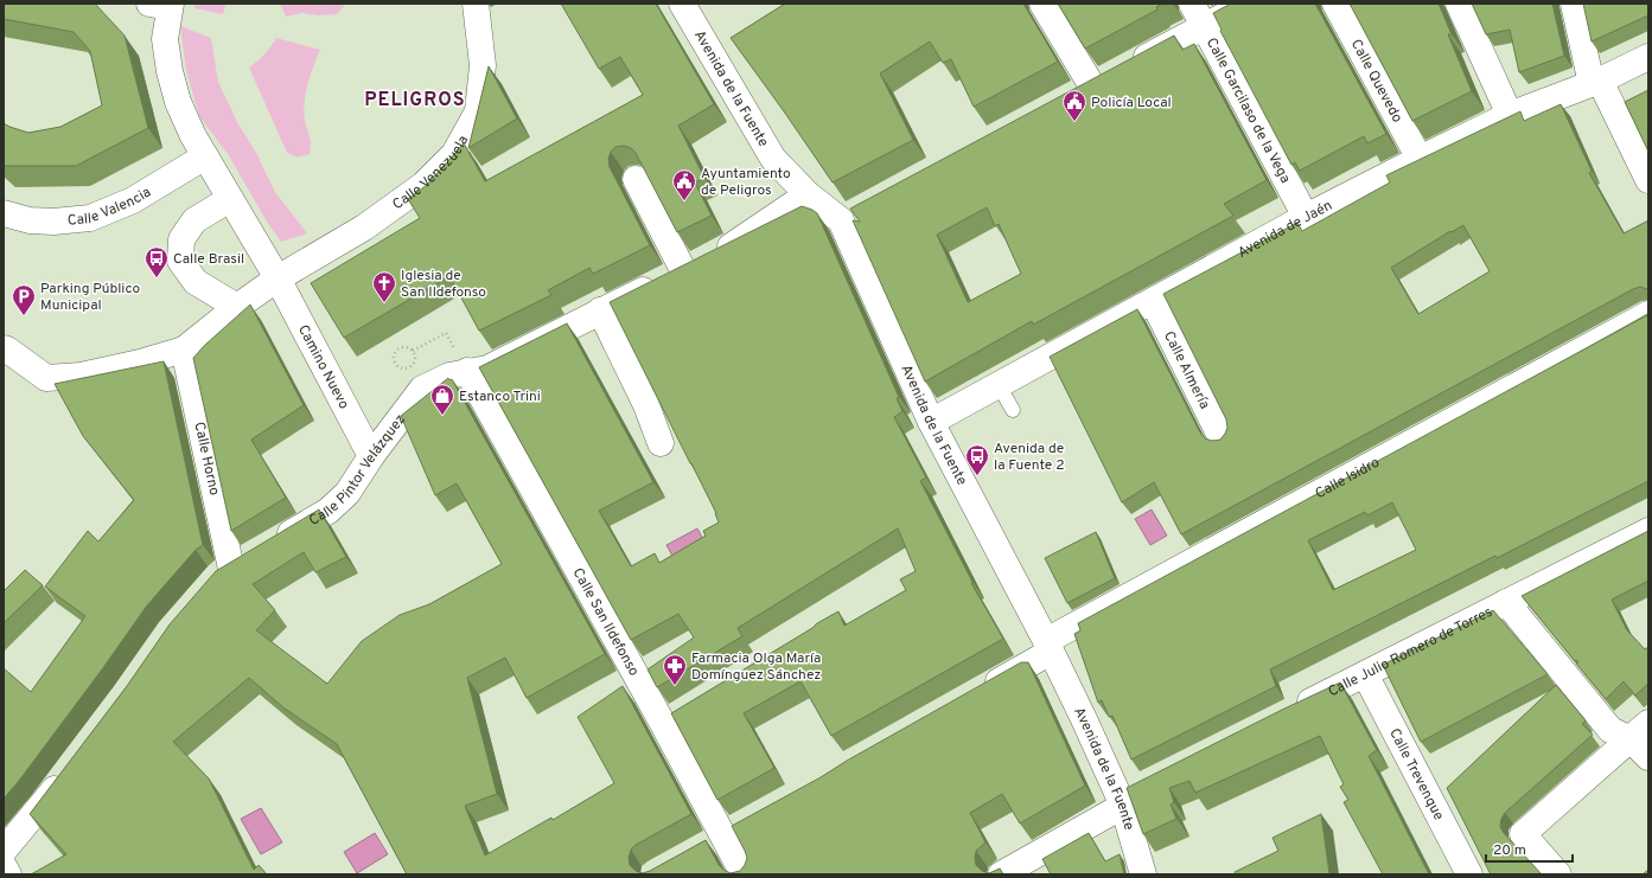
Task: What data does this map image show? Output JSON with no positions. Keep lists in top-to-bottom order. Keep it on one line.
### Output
{"streets":{"street":["Calle Quevedo","Avenida de la Fuente","Calle Garcilaso de la Vega","Calle Venezuela","Calle Valencia","Avenida de Jaén","Camino Nuevo","Calle Almería","Calle Horno","Calle Pintor Velázquez","Calle Isidro","Calle San Ildefonso","Calle Julio Romero de Torres","Calle Trevenque"]},"crossings":[["Calle Quevedo","Avenida de Jaén"],["Avenida de la Fuente","Avenida de Jaén"],["Avenida de la Fuente","Calle Pintor Velázquez"],["Avenida de la Fuente","Calle Isidro"],["Calle Garcilaso de la Vega","Avenida de Jaén"],["Calle Venezuela","Camino Nuevo"],["Calle Venezuela","Calle Horno"],["Avenida de Jaén","Calle Almería"],["Camino Nuevo","Calle Pintor Velázquez"],["Calle Pintor Velázquez","Calle San Ildefonso"],["Calle Julio Romero de Torres","Calle Trevenque"]],"districts":["PELIGROS"],"places":{"public building":["Policía Local","Ayuntamiento de Peligros"],"bus stop":["Calle Brasil","Avenida de la Fuente 2"],"church":["Iglesia de San Ildefonso"],"parking":["Parking Público Municipal"],"shop":["Estanco Trini"],"pharmacy":["Farmacia Olga María Domínguez Sánchez"]},"scale_bar":"20 m"}
